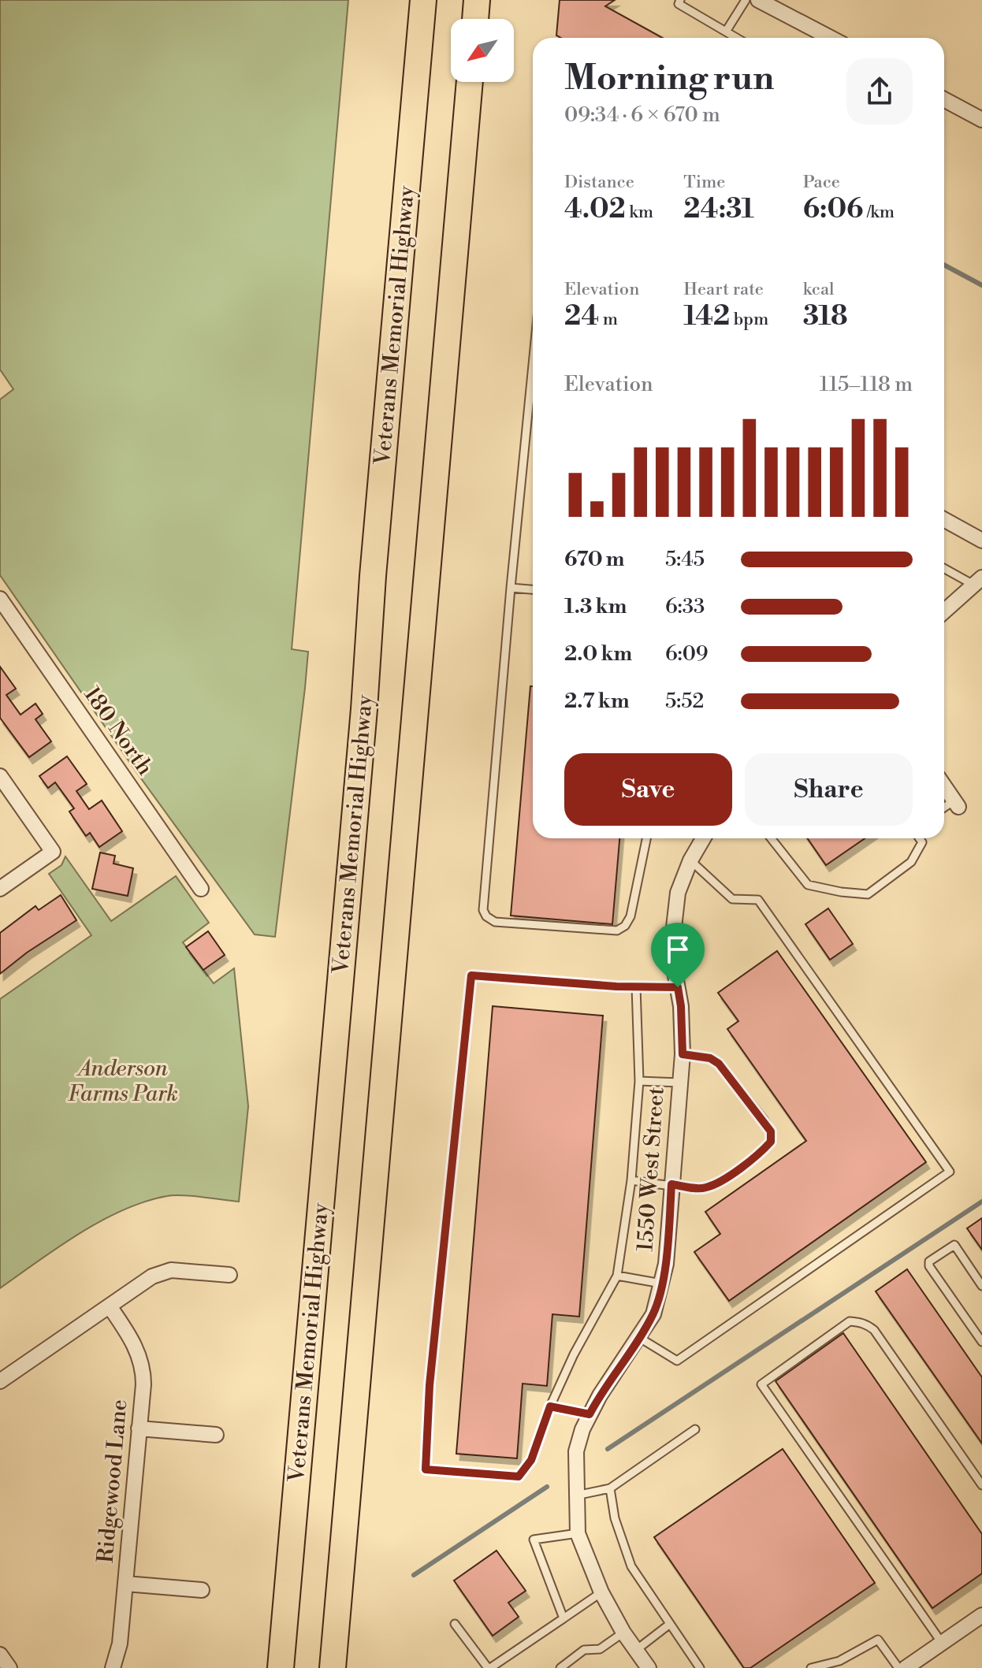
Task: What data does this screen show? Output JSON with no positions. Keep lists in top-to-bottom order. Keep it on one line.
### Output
{"streets":{"highway":["Veterans Memorial Highway"],"street":["180 North","1550 West Street","Ridgewood Lane"]},"parks":["Anderson Farms Park"],"north":"bottom left","page":{"heading":["Morning run","09:34 · 6 × 670 m"],"stats":[["Distance","4.02 km"],["Time","24:31"],["Pace","6:06 /km"],["Elevation","24 m"],["Heart rate","142 bpm"],["kcal","318"]],"chart":["Elevation","115–118 m"],"list":[{"name":"670 m","note":"5:45"},{"name":"1.3 km","note":"6:33"},{"name":"2.0 km","note":"6:09"},{"name":"2.7 km","note":"5:52"}],"buttons":["Save","Share"]}}
